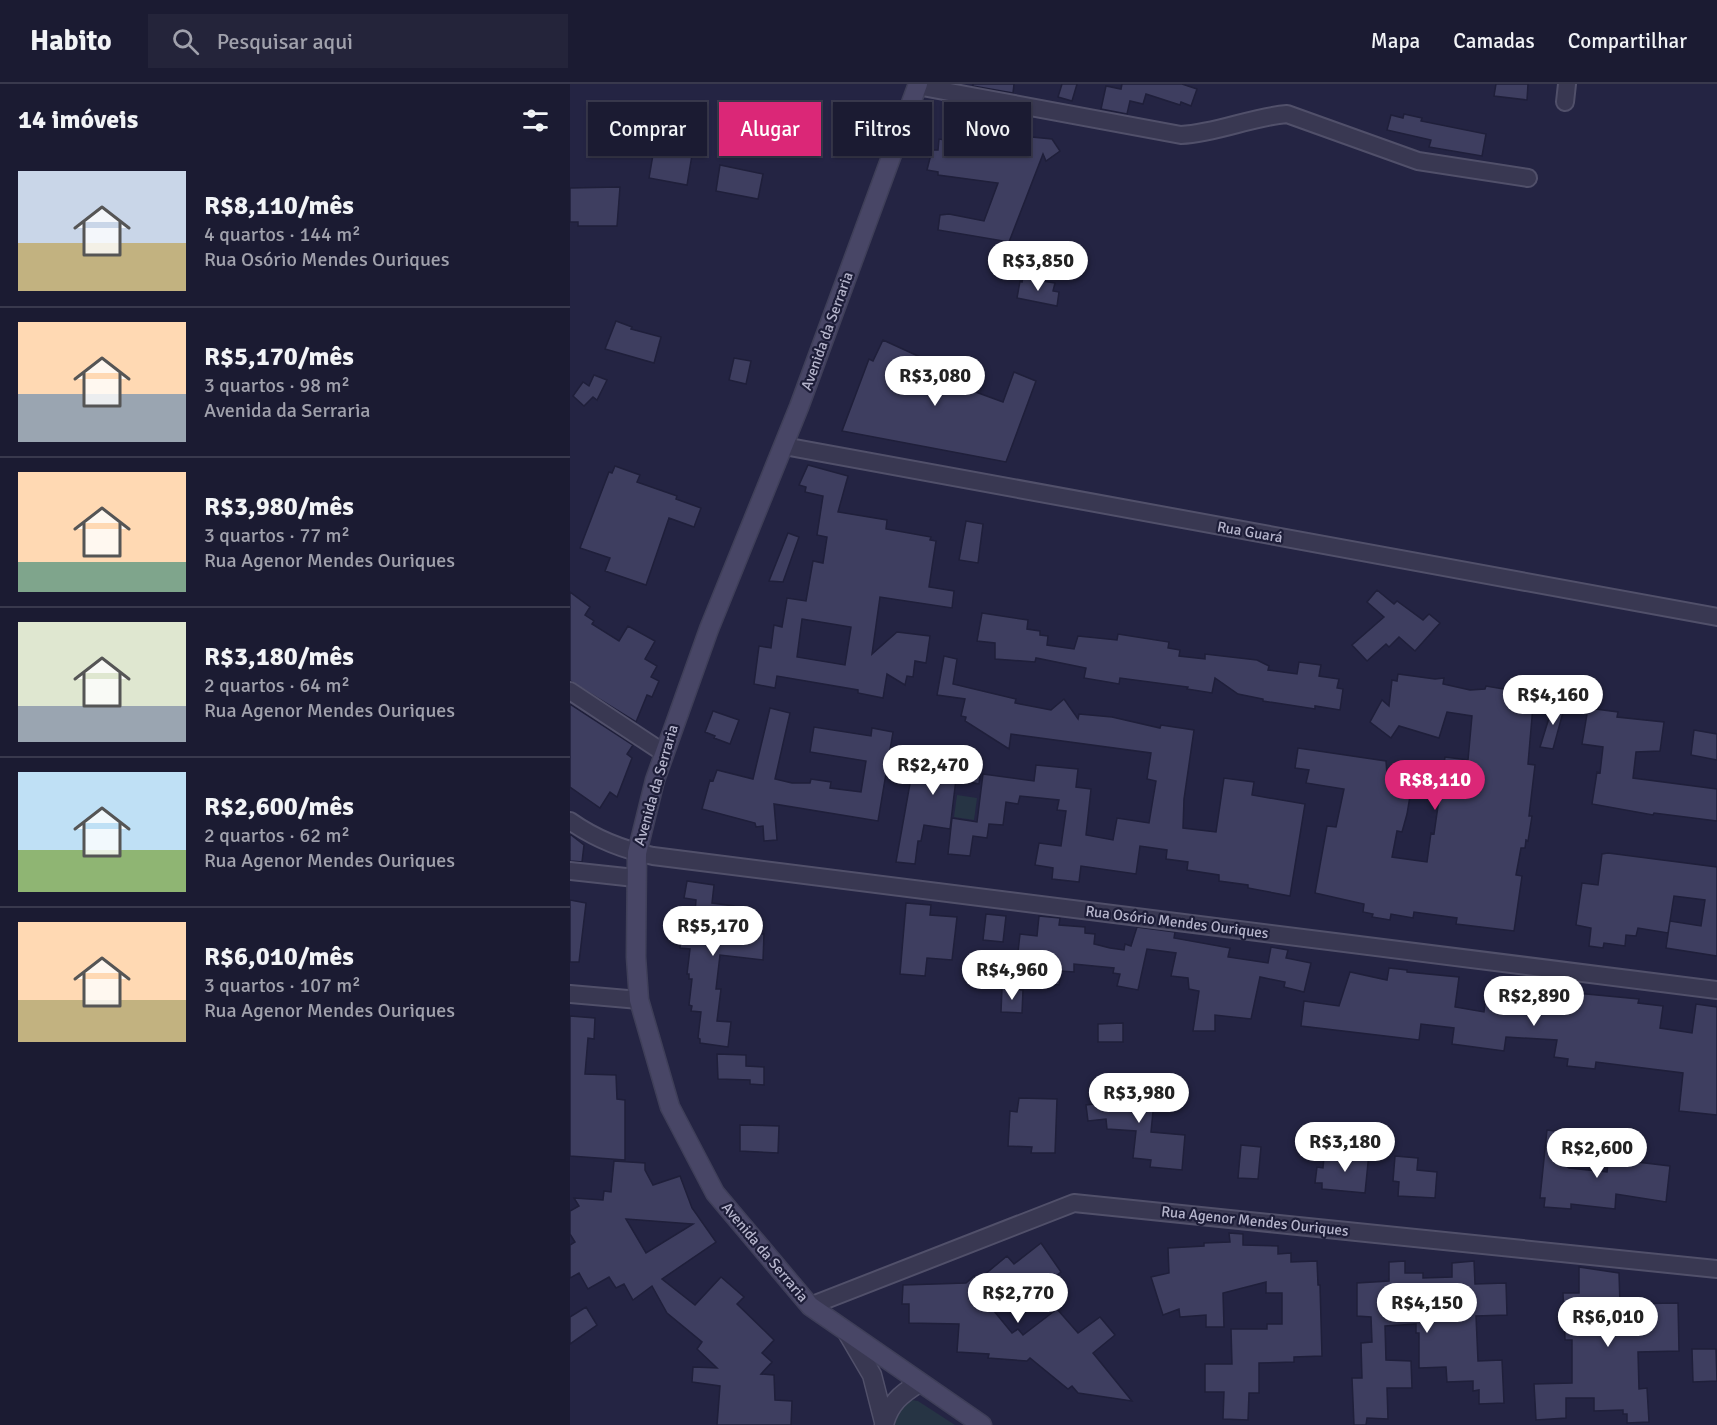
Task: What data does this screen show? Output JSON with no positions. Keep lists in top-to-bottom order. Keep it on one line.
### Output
{"streets":{"main road":["Avenida da Serraria"],"street":["Rua Guará","Rua Osório Mendes Ouriques","Rua Agenor Mendes Ouriques"]},"crossings":[["Avenida da Serraria","Rua Guará"],["Avenida da Serraria","Rua Osório Mendes Ouriques"],["Avenida da Serraria","Rua Agenor Mendes Ouriques"]],"page":{"header":"Habito","search":"Pesquisar aqui","nav":["Mapa","Camadas","Compartilhar"],"heading":"14 imóveis","chip":["Comprar","Alugar","Filtros","Novo"],"list":[{"name":"R$8,110/mês","note":"4 quartos · 144 m² · Rua Osório Mendes Ouriques"},{"name":"R$5,170/mês","note":"3 quartos · 98 m² · Avenida da Serraria"},{"name":"R$3,980/mês","note":"3 quartos · 77 m² · Rua Agenor Mendes Ouriques"},{"name":"R$3,180/mês","note":"2 quartos · 64 m² · Rua Agenor Mendes Ouriques"},{"name":"R$2,600/mês","note":"2 quartos · 62 m² · Rua Agenor Mendes Ouriques"},{"name":"R$6,010/mês","note":"3 quartos · 107 m² · Rua Agenor Mendes Ouriques"}],"price":["R$3,850","R$3,080","R$4,160","R$2,470","R$8,110","R$5,170","R$4,960","R$2,890","R$3,980","R$3,180","R$2,600","R$2,770","R$4,150","R$6,010"]}}
